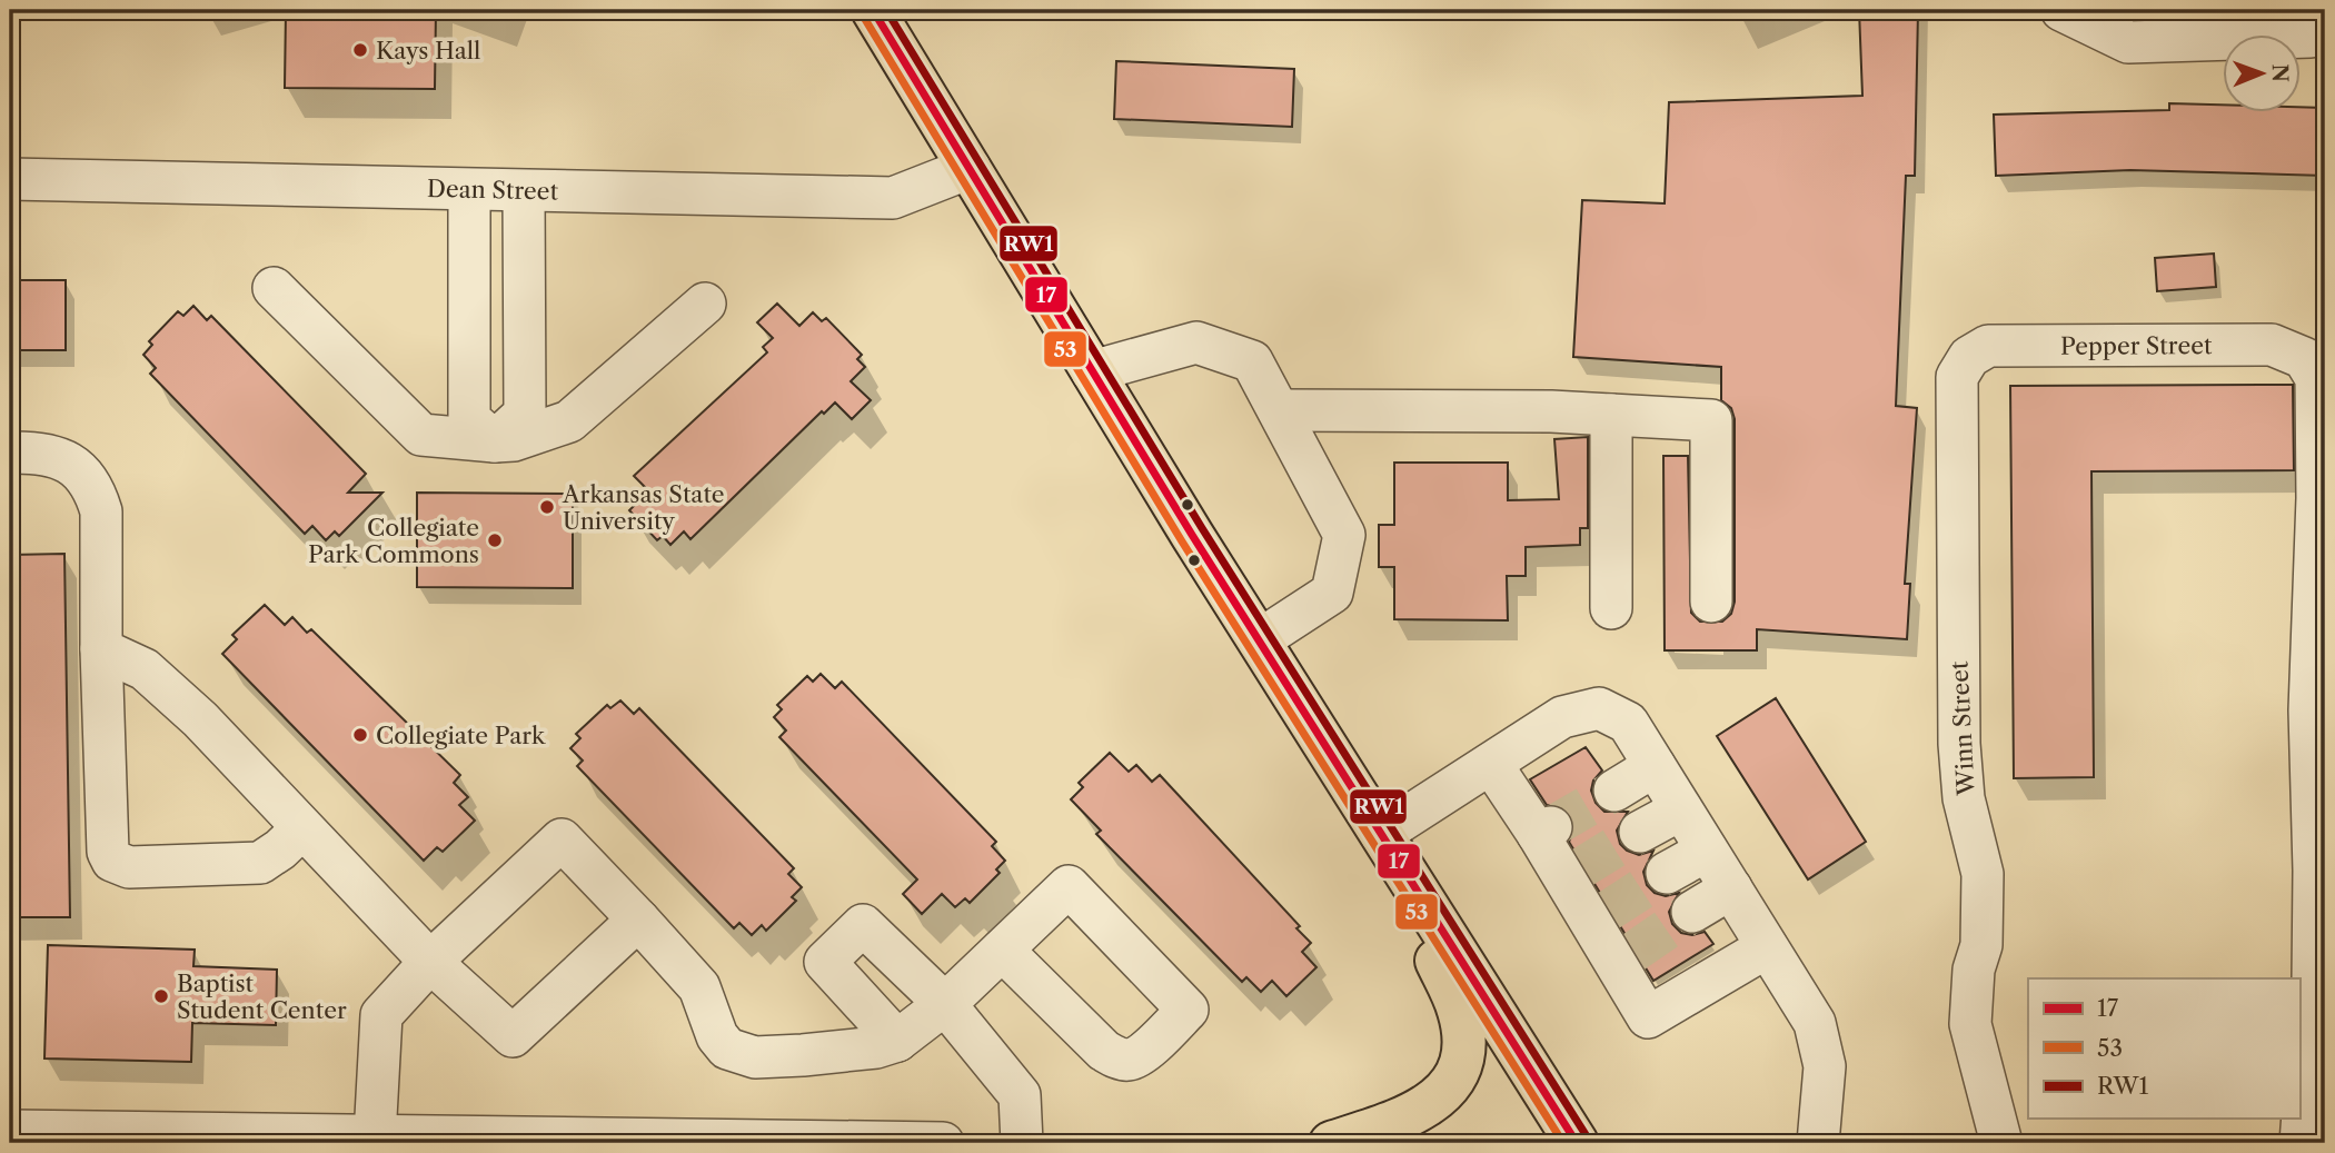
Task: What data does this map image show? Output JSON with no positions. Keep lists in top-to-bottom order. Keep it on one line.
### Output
{"streets":{"street":["Dean Street","Pepper Street","Winn Street"]},"crossings":[["Pepper Street","Winn Street"]],"places":["Kays Hall","Arkansas State University","Collegiate Park Commons","Collegiate Park","Baptist Student Center"],"lines":["transit line 17","transit line RW1","transit line 53"],"legend":["17","53","RW1"],"north":"right"}
